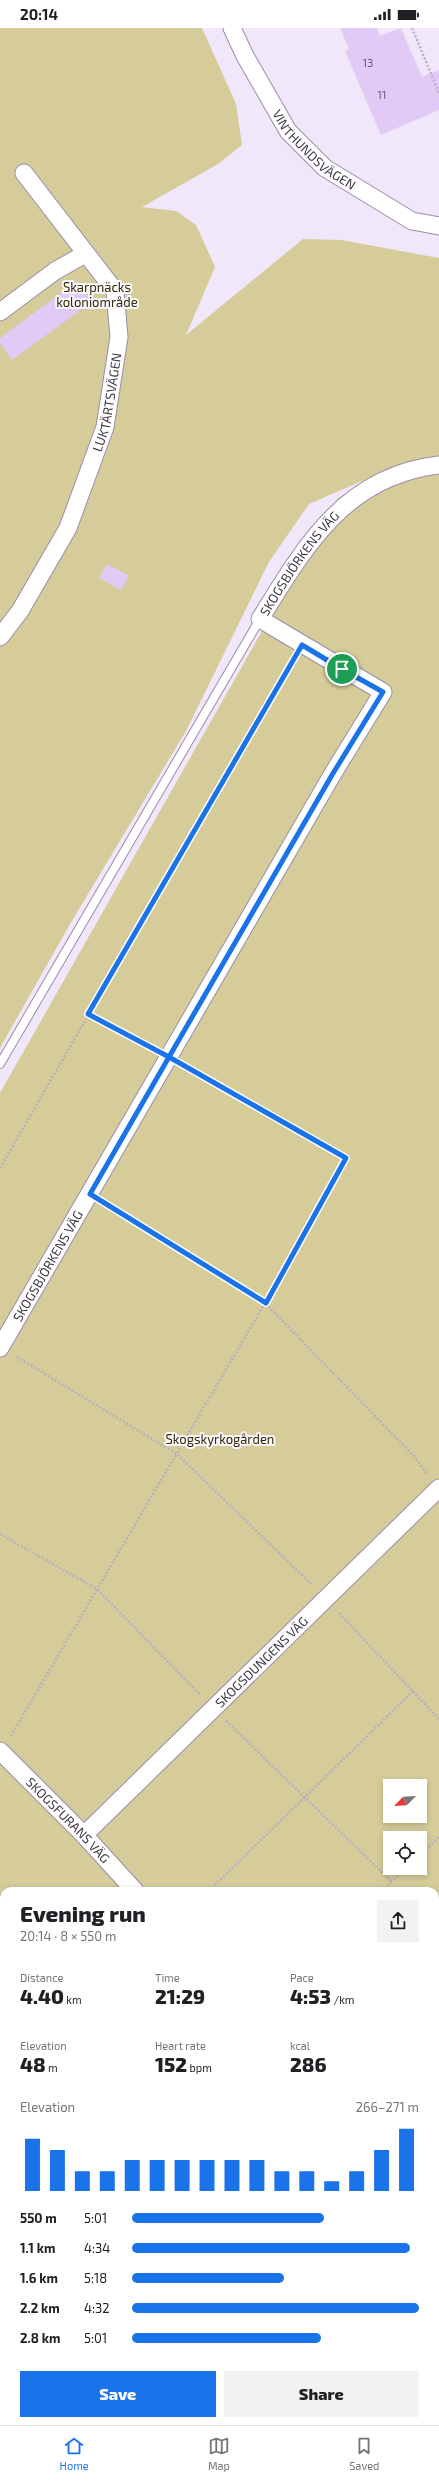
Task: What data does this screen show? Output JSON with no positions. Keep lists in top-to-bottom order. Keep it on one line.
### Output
{"streets":{"street":["VINTHUNDSVÄGEN","LUKTÄRTSVÄGEN","SKOGSBJÖRKENS VÄG","SKOGSDUNGENS VÄG","SKOGSFURANS VÄG"]},"crossings":[["SKOGSDUNGENS VÄG","SKOGSFURANS VÄG"]],"parks":["Skarpnäcks koloniområde","Skogskyrkogården"],"house_numbers":["13","11"],"north":"bottom left","page":{"status":"20:14","heading":["Evening run","20:14 · 8 × 550 m"],"stats":[["Distance","4.40 km"],["Time","21:29"],["Pace","4:53 /km"],["Elevation","48 m"],["Heart rate","152 bpm"],["kcal","286"]],"chart":["Elevation","266–271 m"],"list":[{"name":"550 m","note":"5:01"},{"name":"1.1 km","note":"4:34"},{"name":"1.6 km","note":"5:18"},{"name":"2.2 km","note":"4:32"},{"name":"2.8 km","note":"5:01"}],"buttons":["Save","Share"],"tabs":["Home","Map","Saved"]}}
